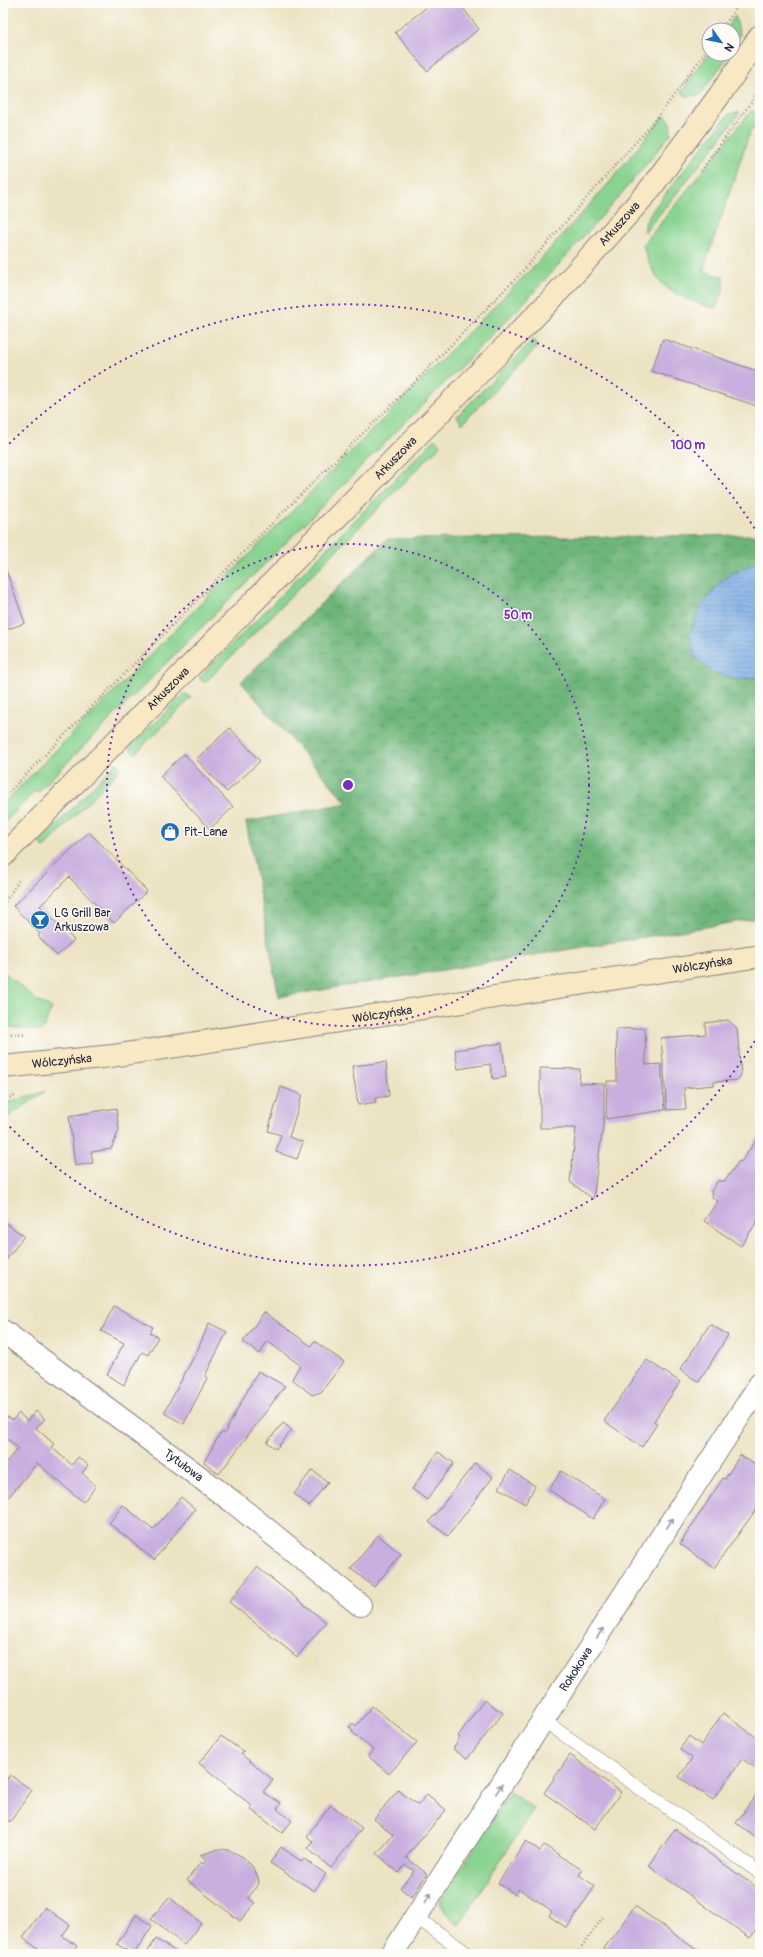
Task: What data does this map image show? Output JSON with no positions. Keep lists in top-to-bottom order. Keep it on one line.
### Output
{"streets":{"main road":["Arkuszowa","Wólczyńska"],"street":["Tytułowa","Rokokowa"]},"one_way":["Rokokowa"],"places":{"shop":["Pit-Lane"],"bar":["LG Grill Bar Arkuszowa"]},"north":"bottom right","rings":["100 m","50 m"]}
